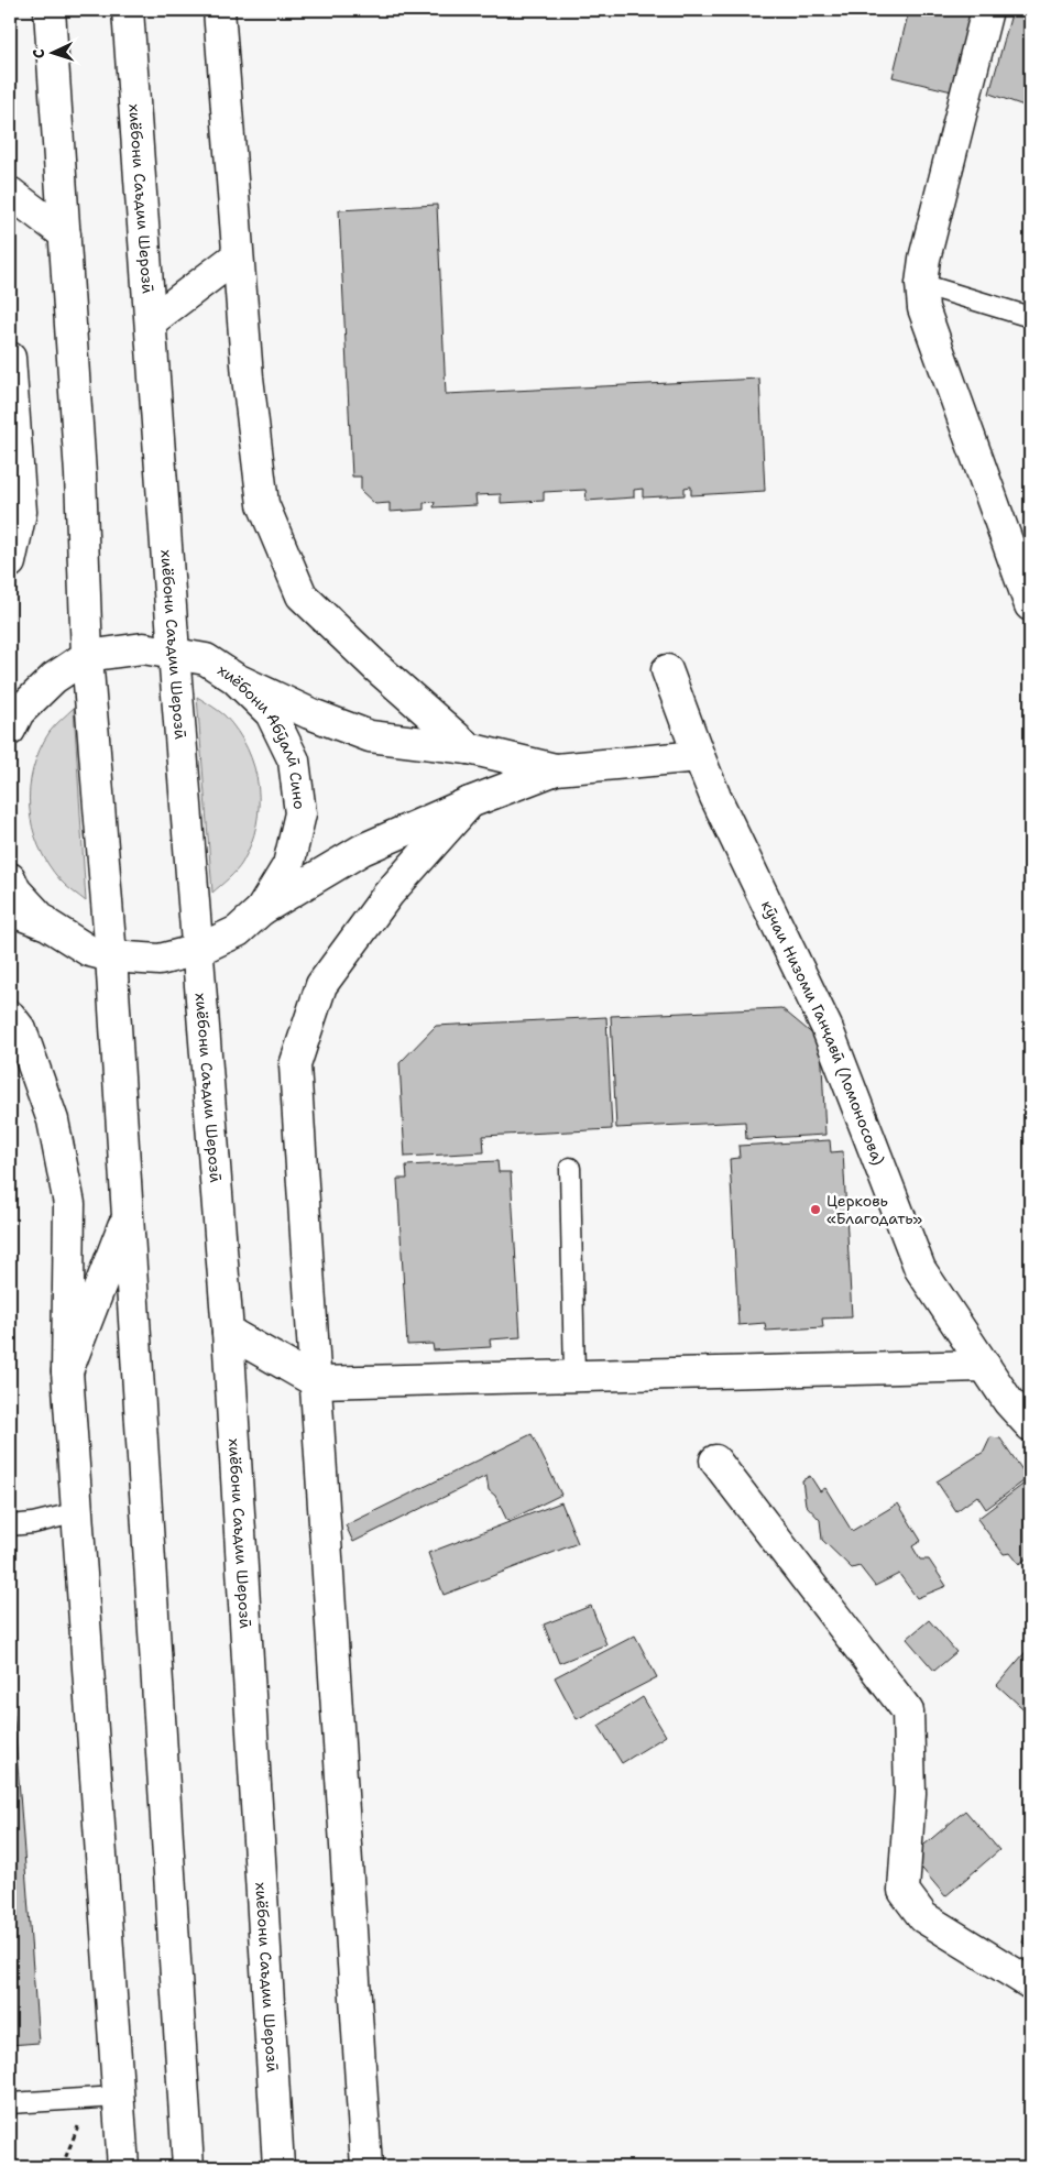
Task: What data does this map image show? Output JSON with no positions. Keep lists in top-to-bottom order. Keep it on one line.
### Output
{"streets":{"street":["хиёбони Саъдии Шерозӣ","хиёбони Абӯалӣ Сино","кӯчаи Низоми Ганҷавӣ (Ломоносова)"]},"crossings":[["хиёбони Саъдии Шерозӣ","хиёбони Абӯалӣ Сино"]],"places":["Церковь «Благодать»"],"north":"left"}
